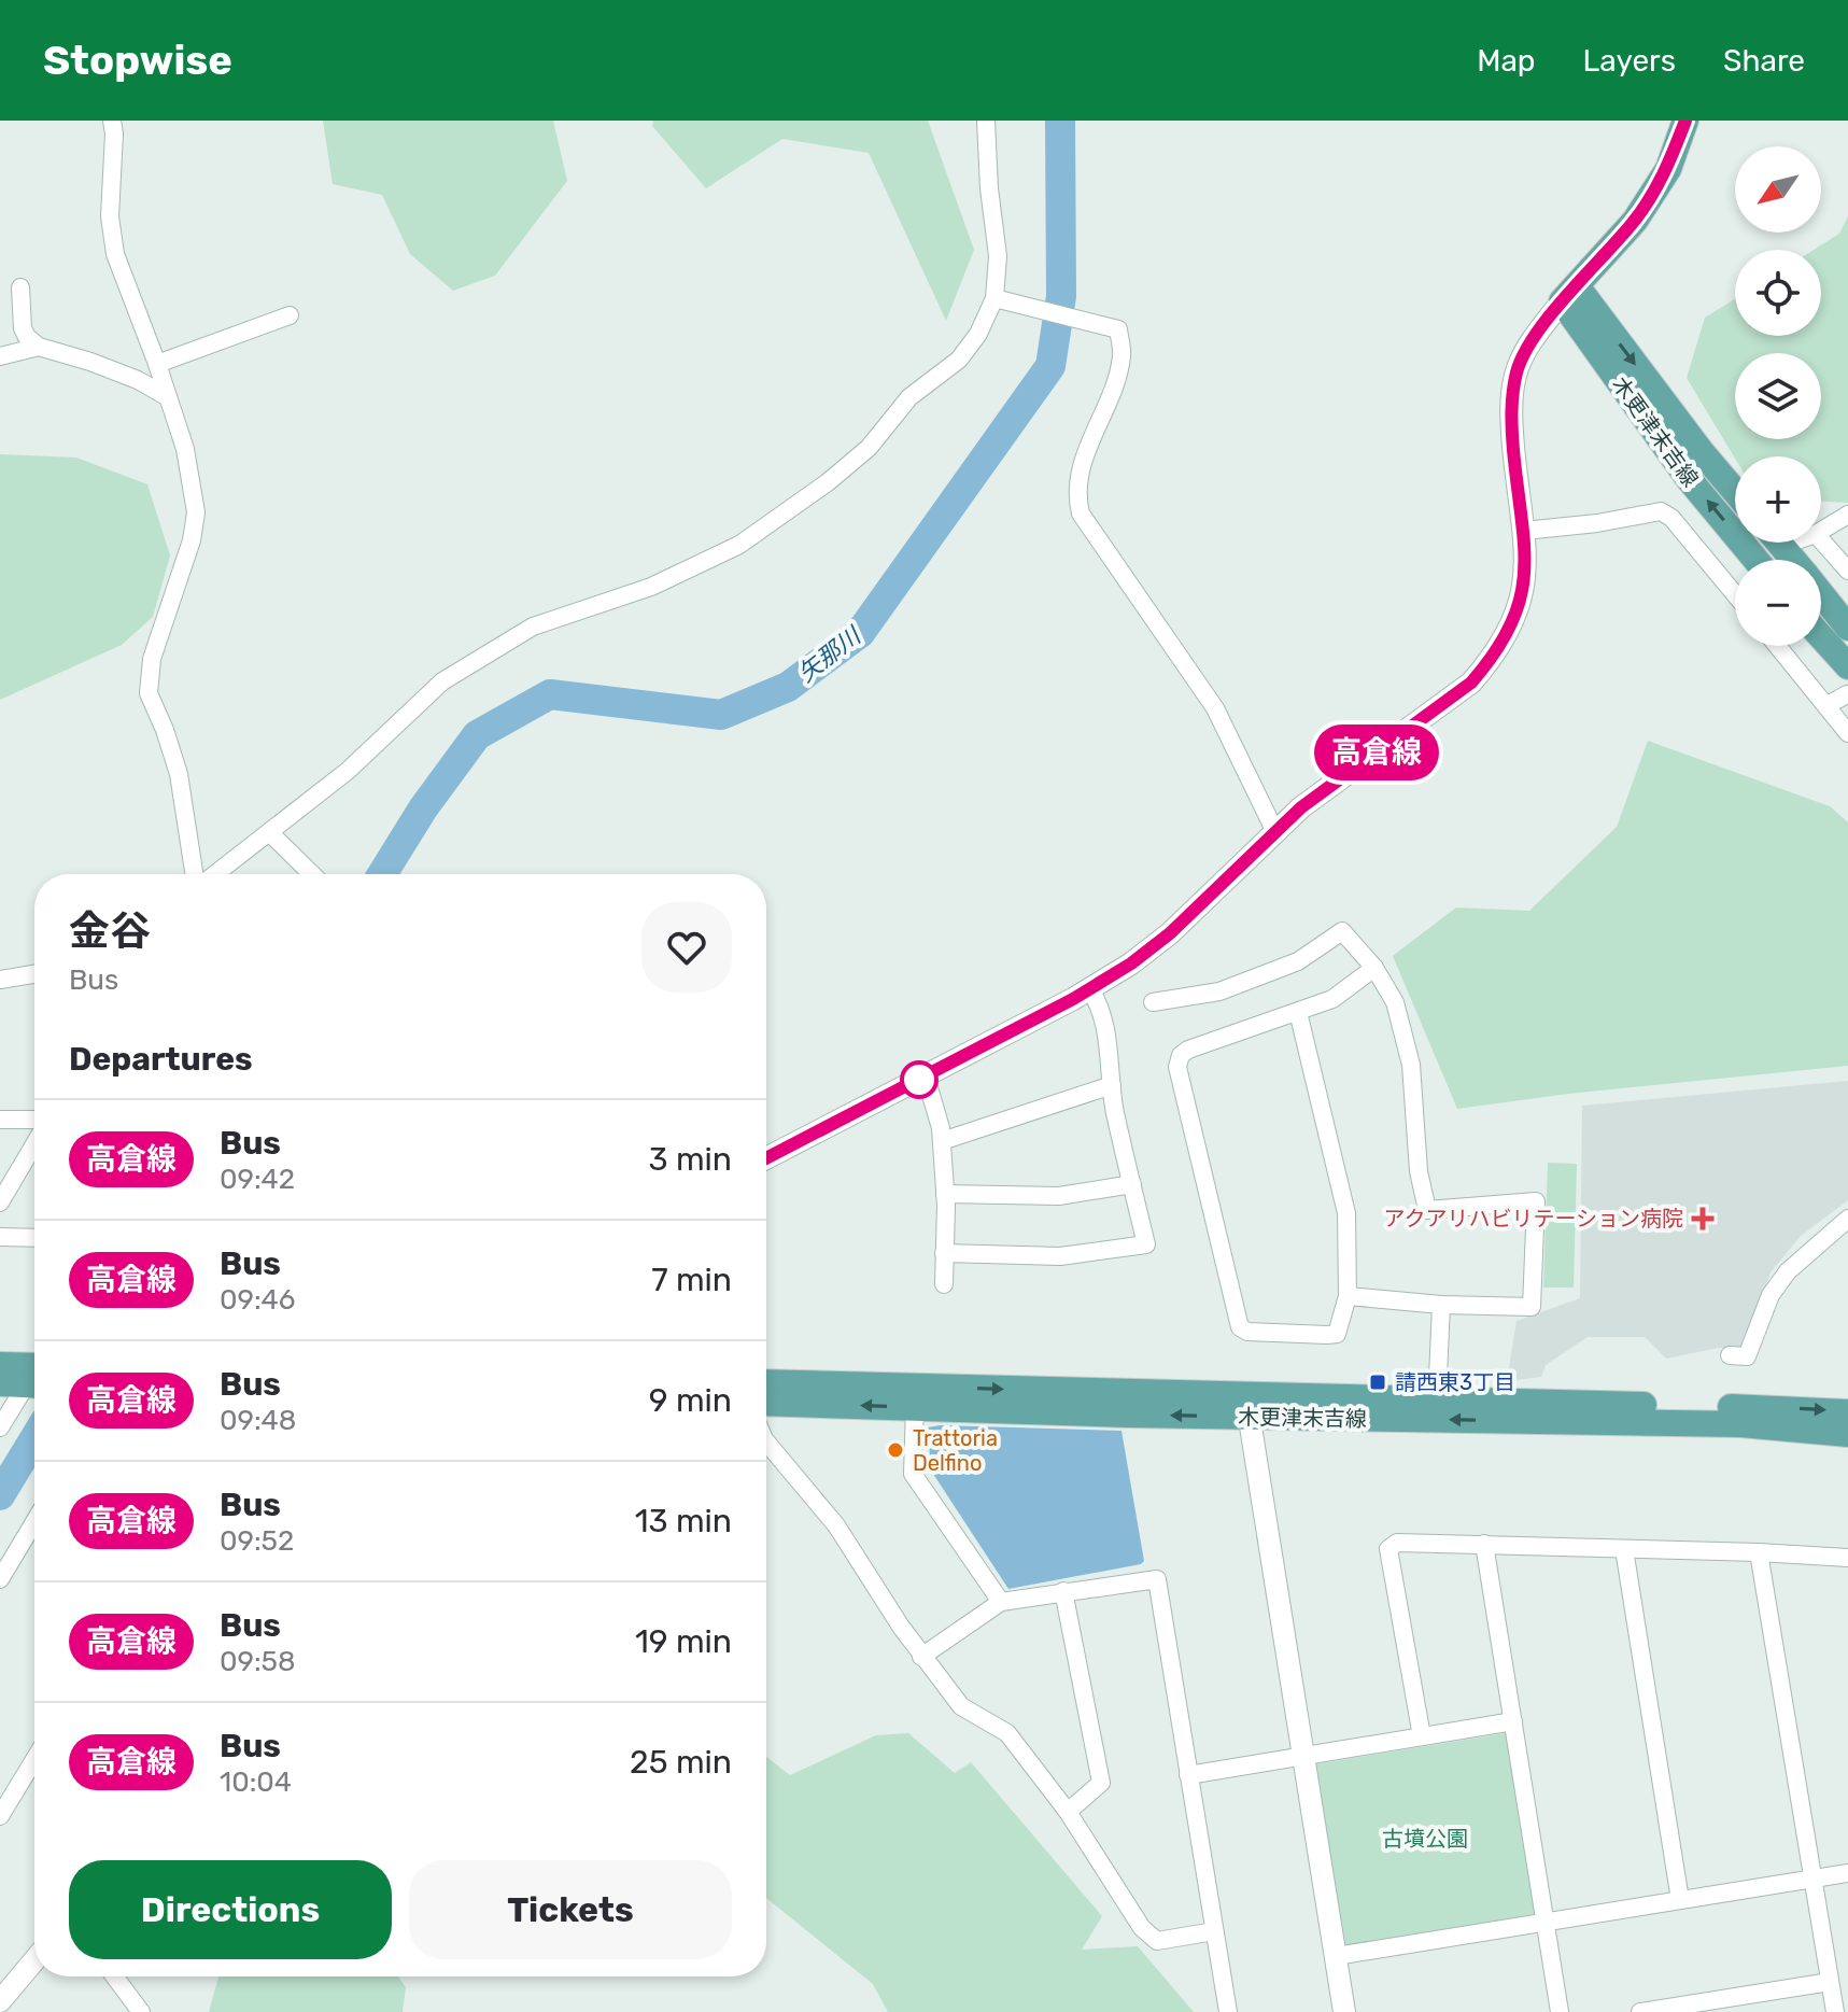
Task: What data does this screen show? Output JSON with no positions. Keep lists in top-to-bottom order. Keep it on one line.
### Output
{"streets":{"main road":["木更津末吉線"]},"water":["矢那川"],"parks":["古墳公園"],"places":{"health":["アクアリハビリテーション病院"],"transit":["請西東3丁目"],"other":["Trattoria Delfino"]},"lines":["bus line 高倉線"],"north":"bottom left","page":{"header":"Stopwise","nav":["Map","Layers","Share"],"on_map":"高倉線","map_buttons":["+","−"],"heading":[["金谷","Bus"],"Departures"],"list":[{"mark":"高倉線","name":"Bus","note":"09:42","value":"3 min"},{"mark":"高倉線","name":"Bus","note":"09:46","value":"7 min"},{"mark":"高倉線","name":"Bus","note":"09:48","value":"9 min"},{"mark":"高倉線","name":"Bus","note":"09:52","value":"13 min"},{"mark":"高倉線","name":"Bus","note":"09:58","value":"19 min"},{"mark":"高倉線","name":"Bus","note":"10:04","value":"25 min"}],"buttons":["Directions","Tickets"]}}
